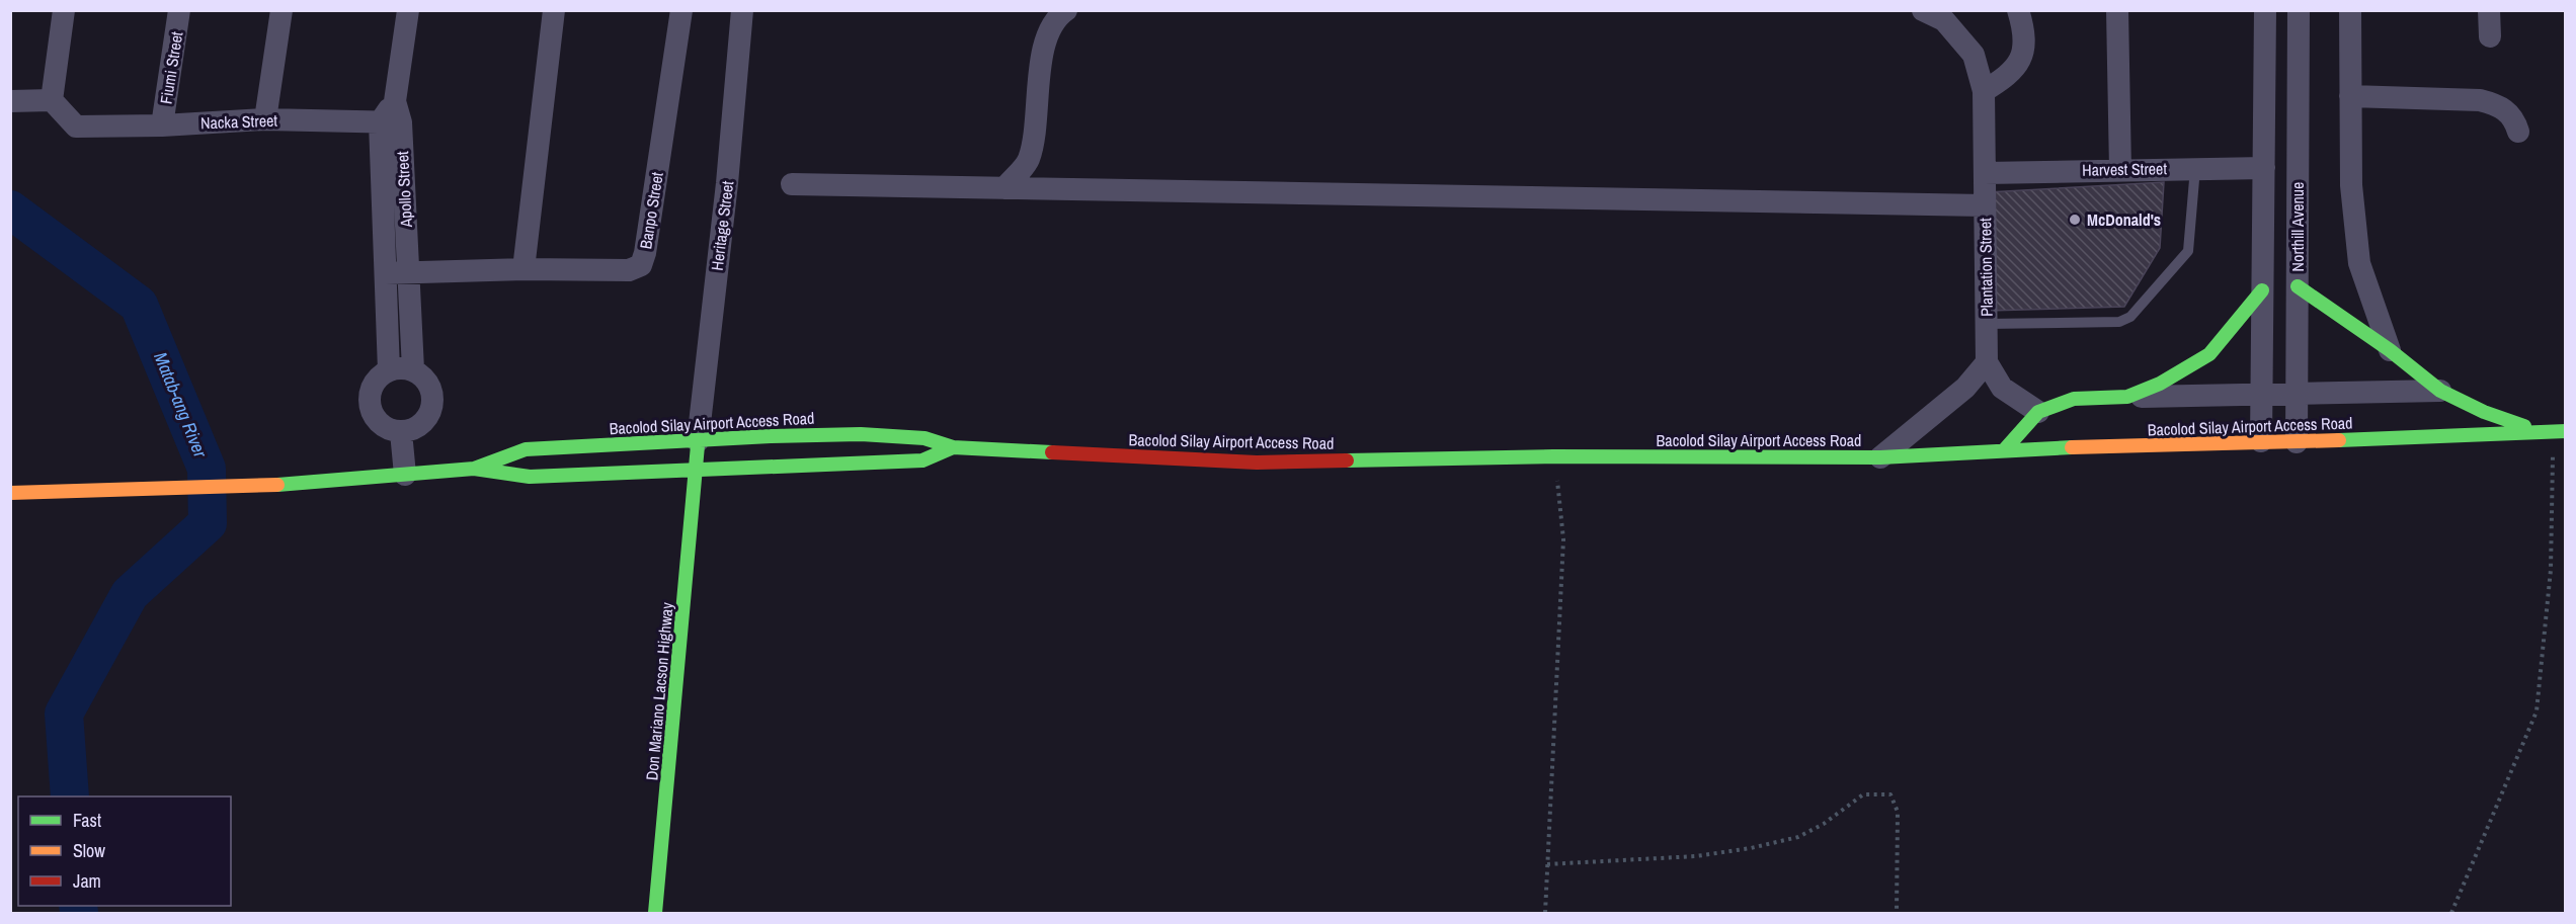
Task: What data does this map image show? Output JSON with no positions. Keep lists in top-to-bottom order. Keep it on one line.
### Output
{"streets":{"main road":["Bacolod Silay Airport Access Road","Don Mariano Lacson Highway"],"street":["Fiumi Street","Nacka Street","Harvest Street","Apollo Street","Banpo Street","Heritage Street","Northill Avenue","Plantation Street"]},"crossings":[["Fiumi Street","Nacka Street"],["Nacka Street","Apollo Street"],["Harvest Street","Northill Avenue"],["Harvest Street","Plantation Street"],["Apollo Street","Banpo Street"],["Heritage Street","Bacolod Silay Airport Access Road"],["Heritage Street","Don Mariano Lacson Highway"],["Northill Avenue","Bacolod Silay Airport Access Road"],["Bacolod Silay Airport Access Road","Don Mariano Lacson Highway"]],"water":["Matab-ang River"],"places":["McDonald's"],"legend":["Fast","Slow","Jam"]}
